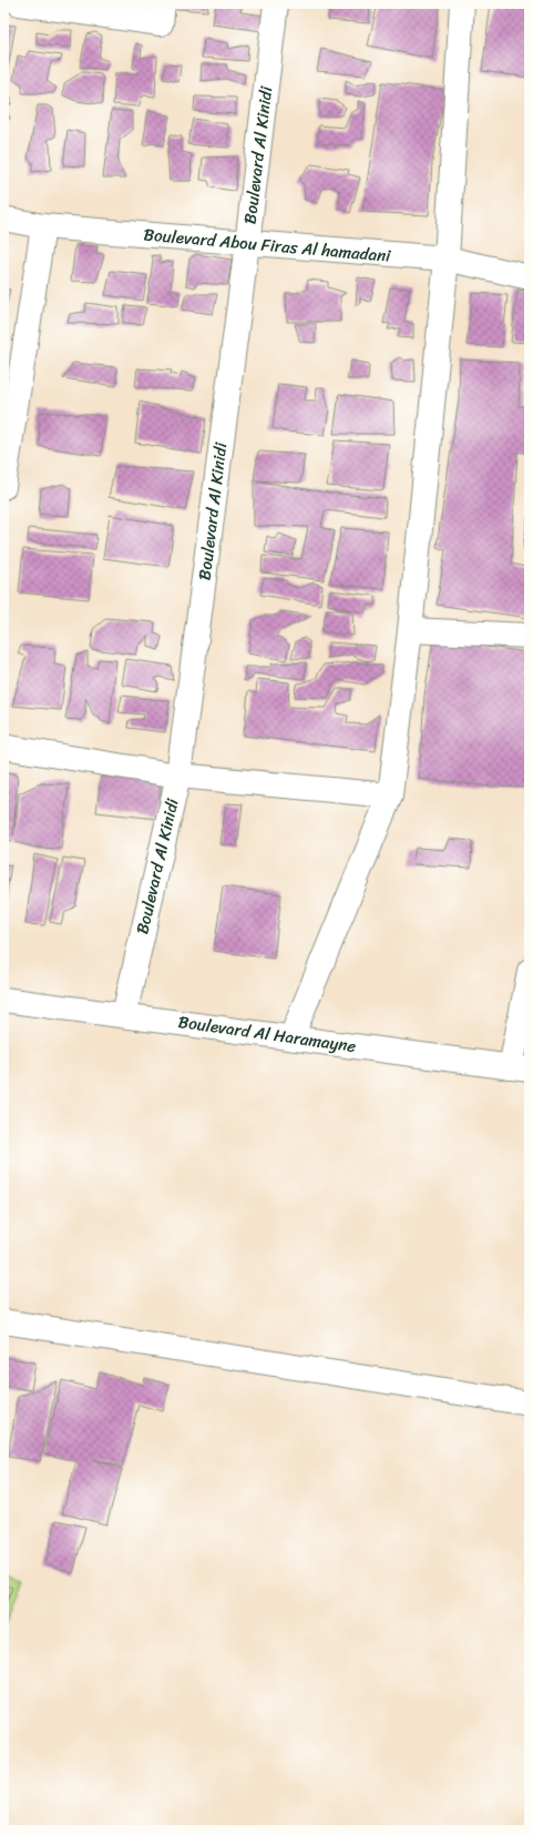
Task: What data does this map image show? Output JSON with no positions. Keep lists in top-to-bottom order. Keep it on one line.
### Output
{"streets":{"street":["Boulevard Al Kinidi","Boulevard Abou Firas Al hamadani","Boulevard Al Haramayne"]},"crossings":[["Boulevard Al Kinidi","Boulevard Abou Firas Al hamadani"],["Boulevard Al Kinidi","Boulevard Al Haramayne"]]}
